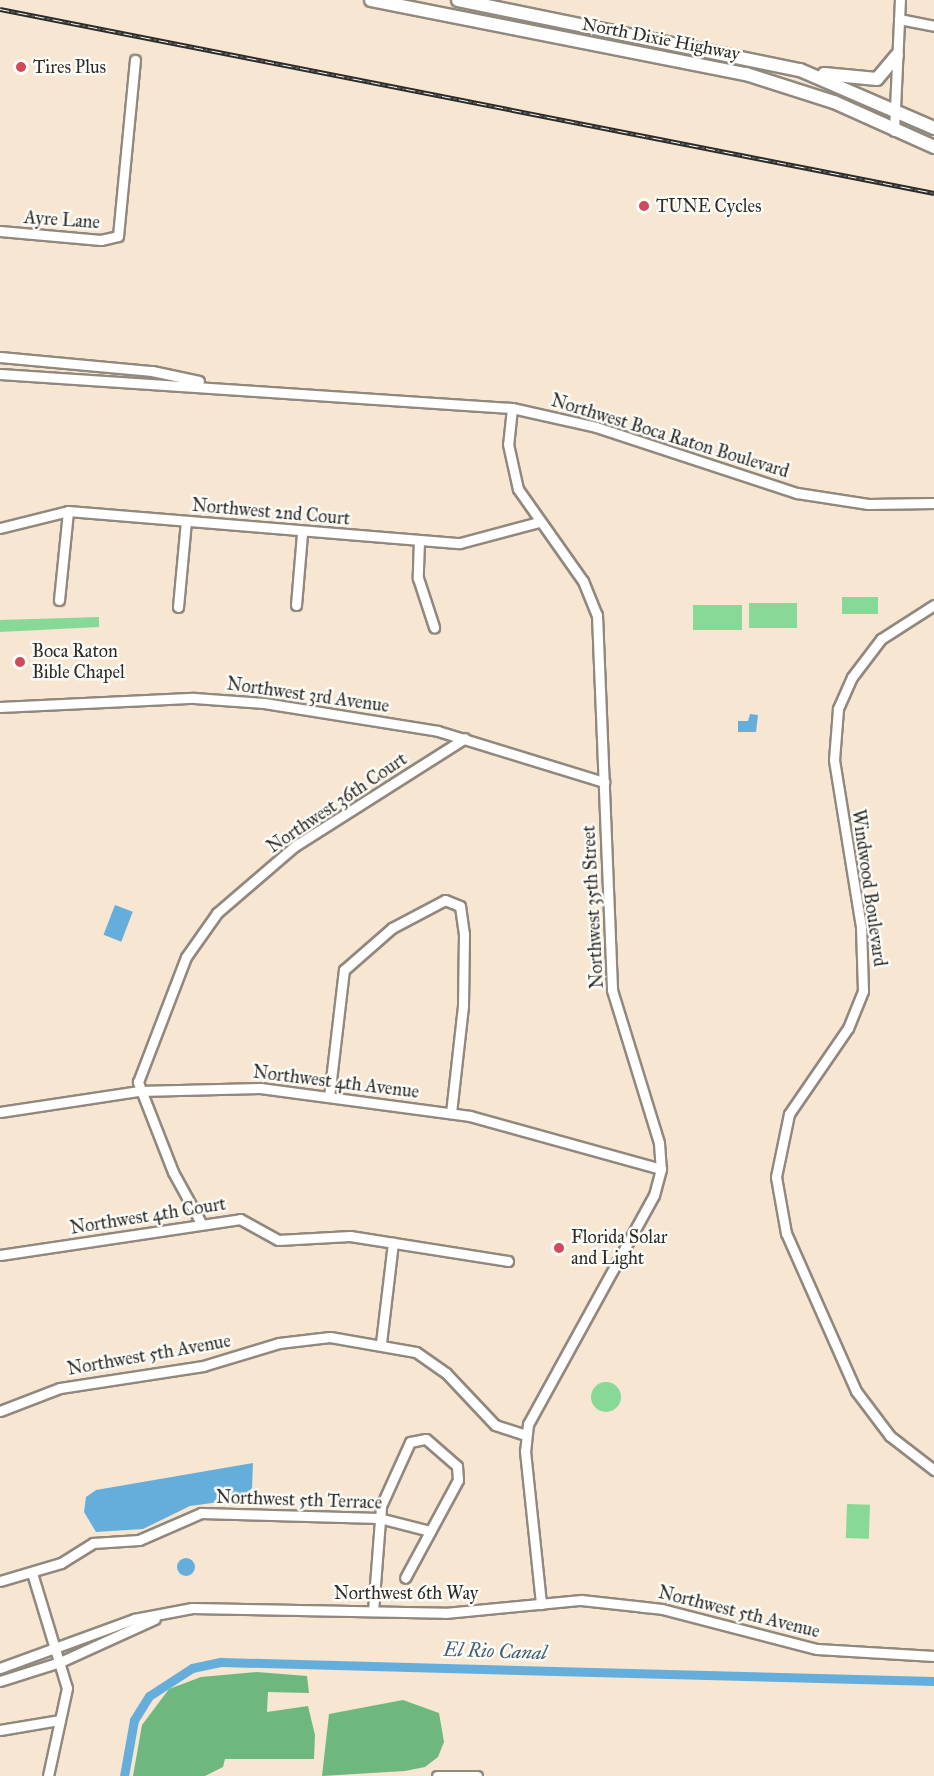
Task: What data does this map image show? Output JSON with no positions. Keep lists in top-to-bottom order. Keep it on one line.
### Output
{"streets":{"main road":["North Dixie Highway"],"street":["Ayre Lane","Northwest Boca Raton Boulevard","Northwest 2nd Court","Northwest 3rd Avenue","Northwest 36th Court","Windwood Boulevard","Northwest 35th Street","Northwest 4th Avenue","Northwest 4th Court","Northwest 5th Avenue","Northwest 5th Terrace","Northwest 6th Way"]},"crossings":[["Northwest Boca Raton Boulevard","Northwest 35th Street"],["Northwest 2nd Court","Northwest 35th Street"],["Northwest 3rd Avenue","Northwest 36th Court"],["Northwest 3rd Avenue","Northwest 35th Street"],["Northwest 36th Court","Northwest 4th Avenue"],["Northwest 35th Street","Northwest 4th Avenue"],["Northwest 35th Street","Northwest 5th Avenue"],["Northwest 5th Avenue","Northwest 6th Way"]],"water":["El Rio Canal"],"places":["Tires Plus","TUNE Cycles","Boca Raton Bible Chapel","Florida Solar and Light"]}
